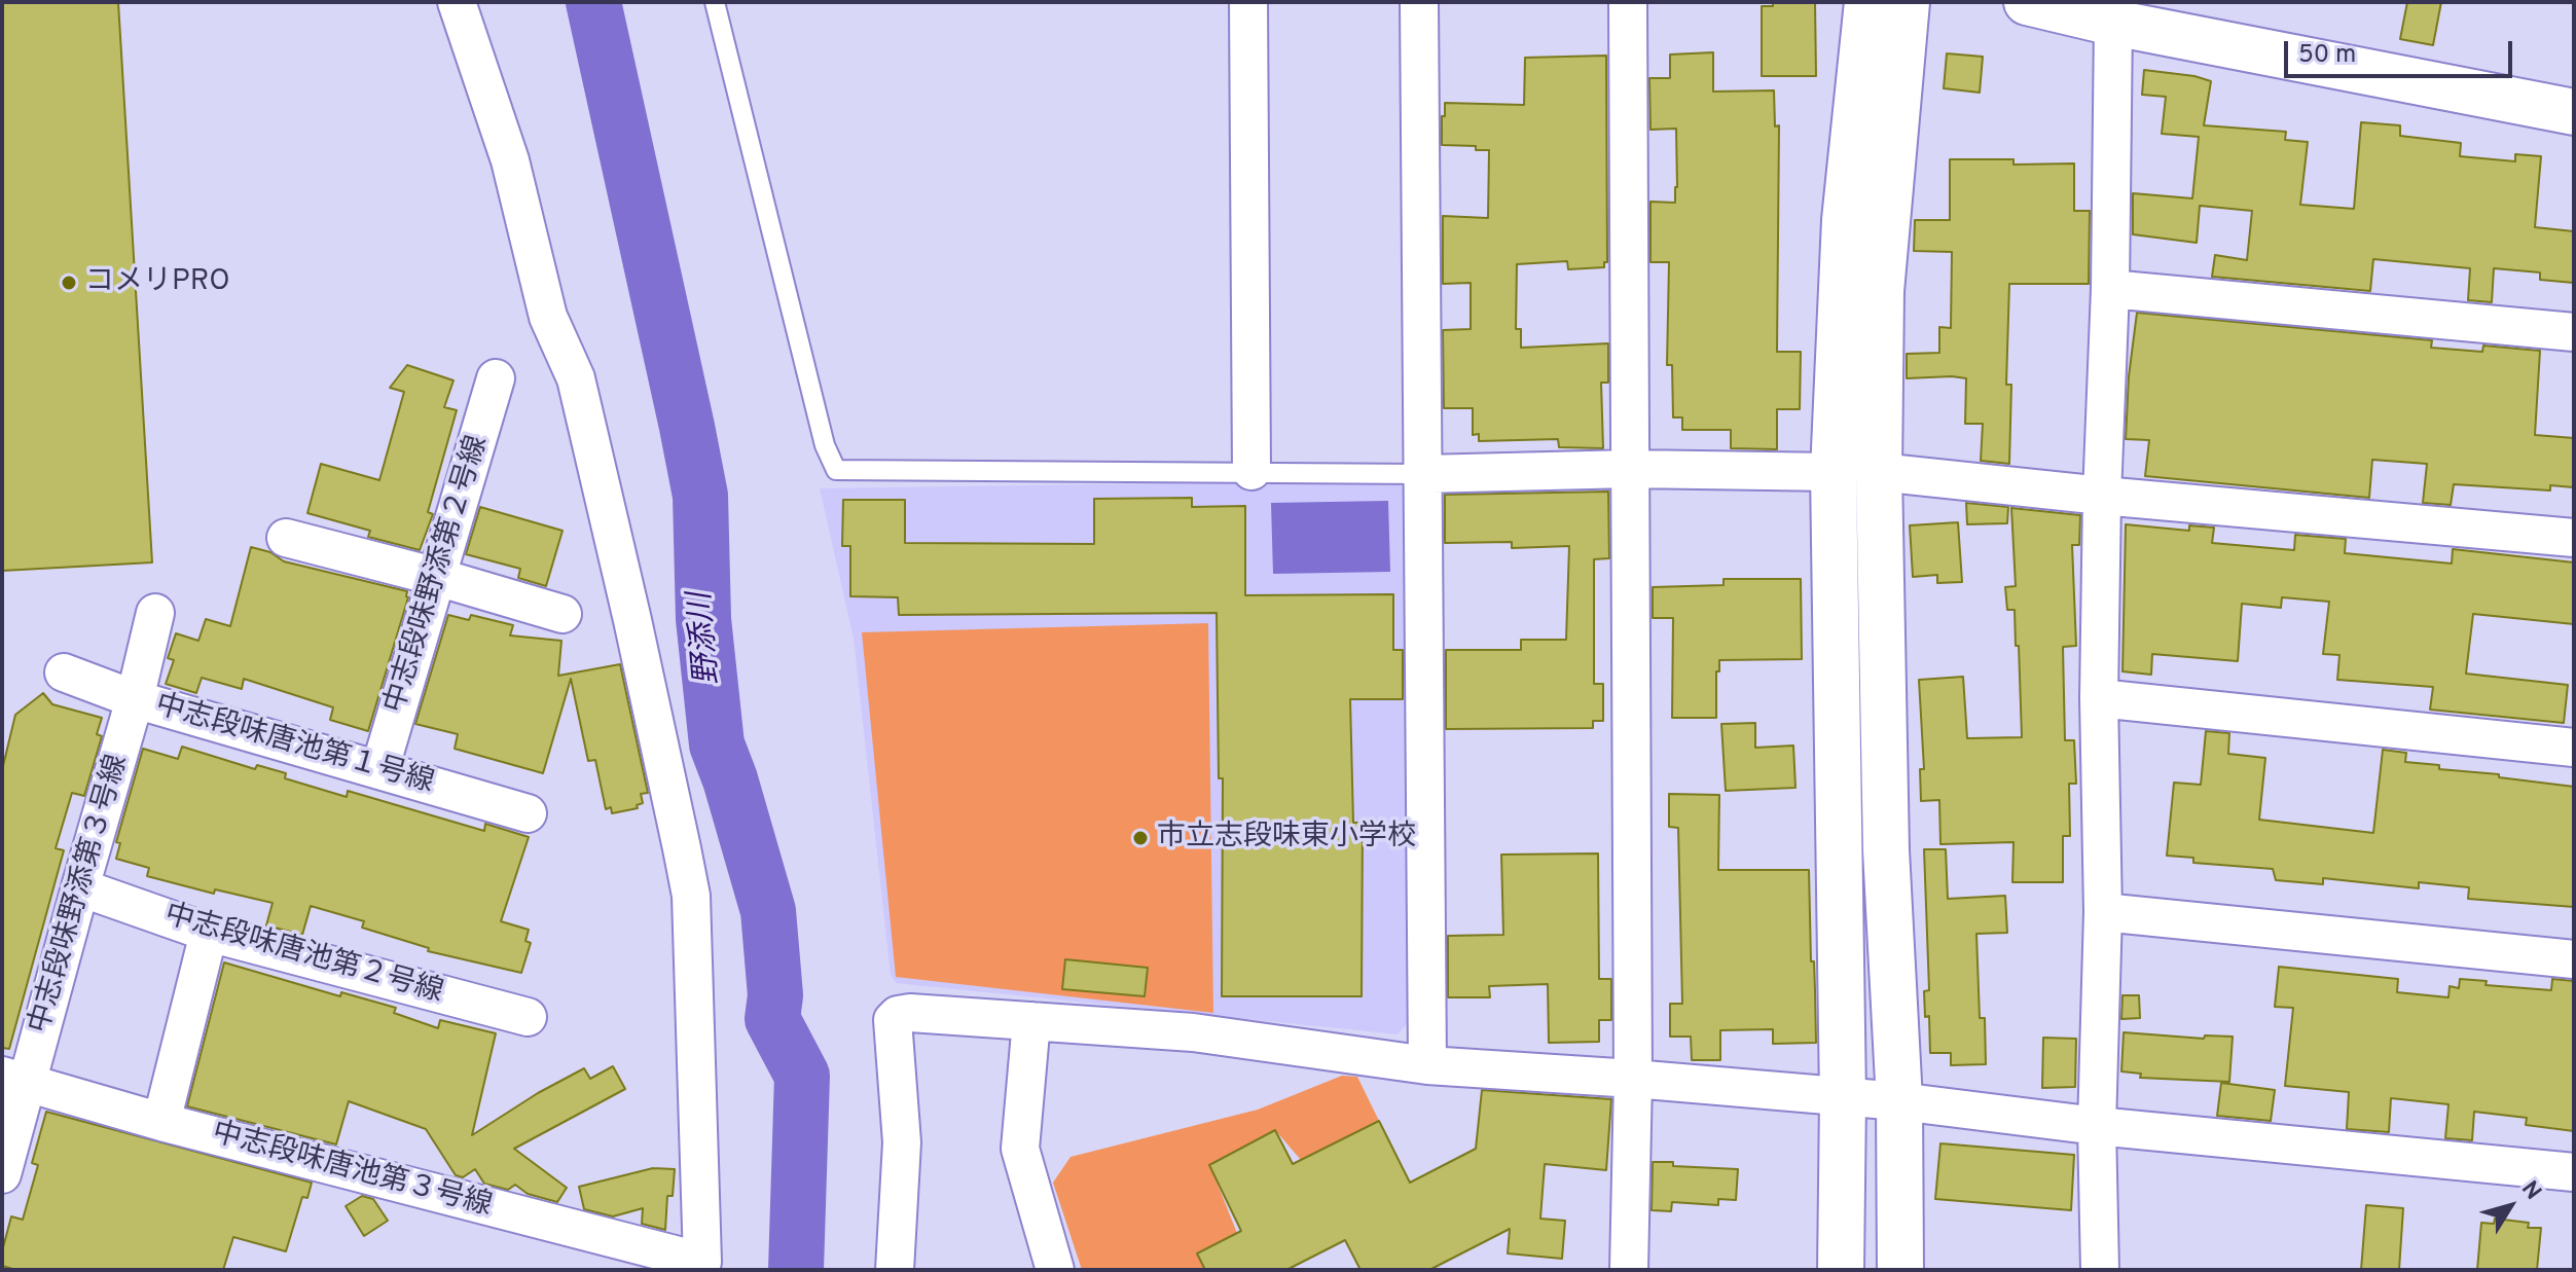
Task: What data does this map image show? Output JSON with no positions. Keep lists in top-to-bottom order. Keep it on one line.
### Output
{"streets":{"street":["中志段味野添第２号線","中志段味唐池第１号線","中志段味野添第３号線","中志段味唐池第２号線","中志段味唐池第３号線"]},"crossings":[["中志段味野添第２号線","中志段味唐池第１号線"],["中志段味唐池第１号線","中志段味野添第３号線"],["中志段味野添第３号線","中志段味唐池第２号線"],["中志段味野添第３号線","中志段味唐池第３号線"]],"water":["野添川"],"places":["コメリPRO","市立志段味東小学校"],"scale_bar":"50 m","north":"top right"}
